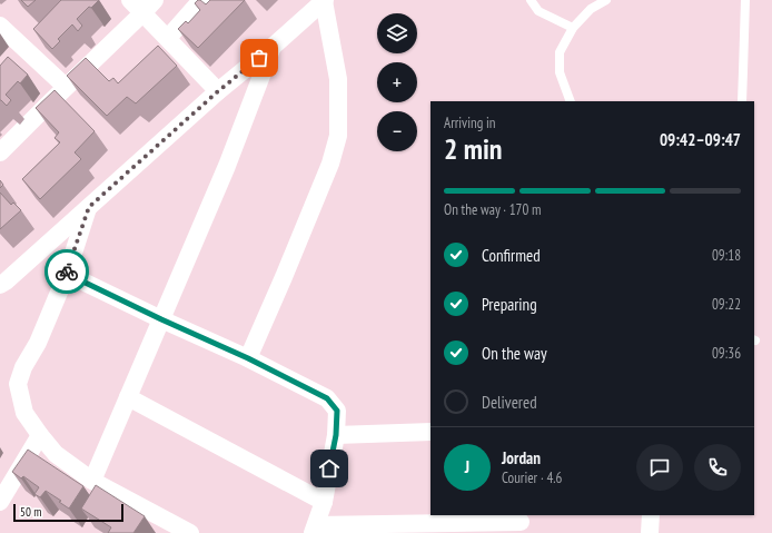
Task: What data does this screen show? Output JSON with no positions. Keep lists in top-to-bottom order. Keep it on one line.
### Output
{"scale_bar":"50 m","page":{"map_buttons":["+","−"],"heading":["2 min","Arriving in","09:42–09:47"],"panel":["Jordan","Courier · 4.6"],"bar":"On the way · 170 m","list":[["Confirmed","09:18"],["Preparing","09:22"],["On the way","09:36"],"Delivered"],"round":"J","scale":"50 m"}}
